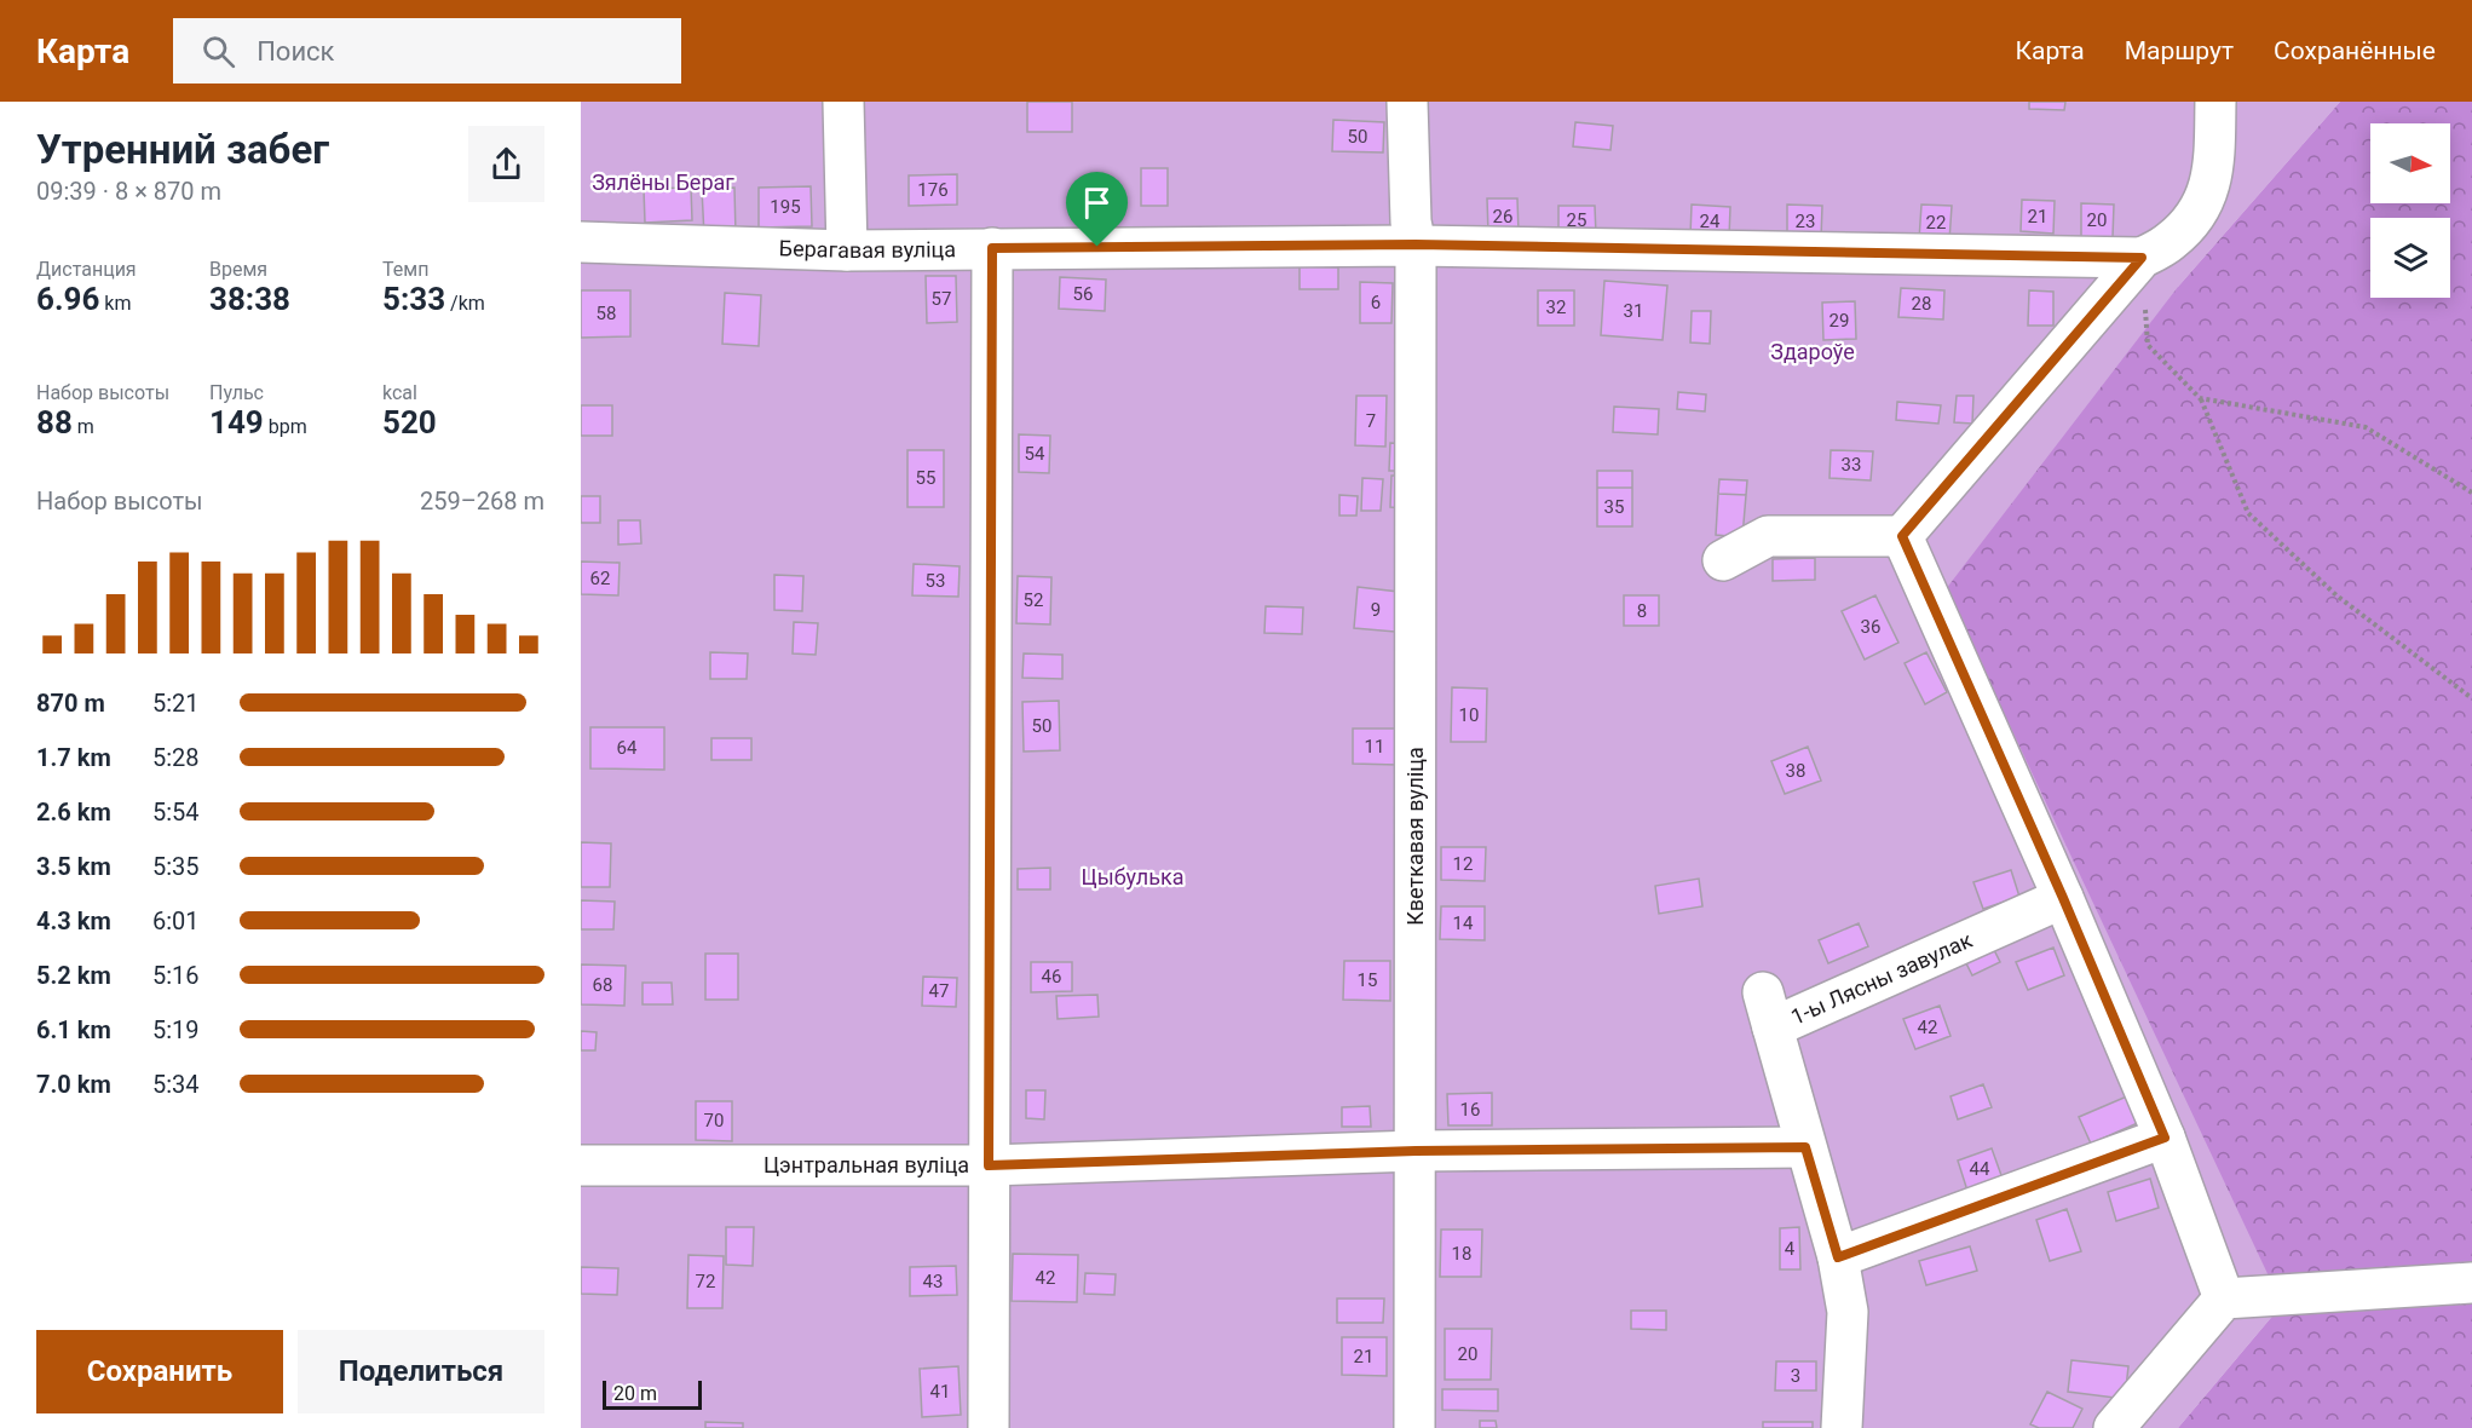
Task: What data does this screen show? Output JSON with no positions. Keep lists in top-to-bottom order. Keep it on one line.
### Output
{"streets":{"lane":["Берагавая вуліца","Кветкавая вуліца","1-ы Лясны завулак","Цэнтральная вуліца"]},"crossings":[["Берагавая вуліца","Кветкавая вуліца"],["Кветкавая вуліца","Цэнтральная вуліца"],["1-ы Лясны завулак","Цэнтральная вуліца"]],"parks":["Зялёны Бераг","Здароўе","Цыбулька"],"house_numbers":["50","176","195","26","21","25","20","24","23","22","56","57","6","28","32","31","58","29","7","54","33","55","35","62","53","52","9","8","36","10","50","11","64","38","12","14","46","15","68","47","42","16","70","44","4","18","42","72","43","20","21","3","41"],"scale_bar":"20 m","north":"right","page":{"header":"Карта","search":"Поиск","nav":["Карта","Маршрут","Сохранённые"],"heading":["Утренний забег","09:39 · 8 × 870 m"],"stats":[["Дистанция","6.96 km"],["Время","38:38"],["Темп","5:33 /km"],["Набор высоты","88 m"],["Пульс","149 bpm"],["kcal","520"]],"chart":["Набор высоты","259–268 m"],"list":[{"name":"870 m","note":"5:21"},{"name":"1.7 km","note":"5:28"},{"name":"2.6 km","note":"5:54"},{"name":"3.5 km","note":"5:35"},{"name":"4.3 km","note":"6:01"},{"name":"5.2 km","note":"5:16"},{"name":"6.1 km","note":"5:19"},{"name":"7.0 km","note":"5:34"}],"buttons":["Сохранить","Поделиться"],"scale":"20 m"}}
